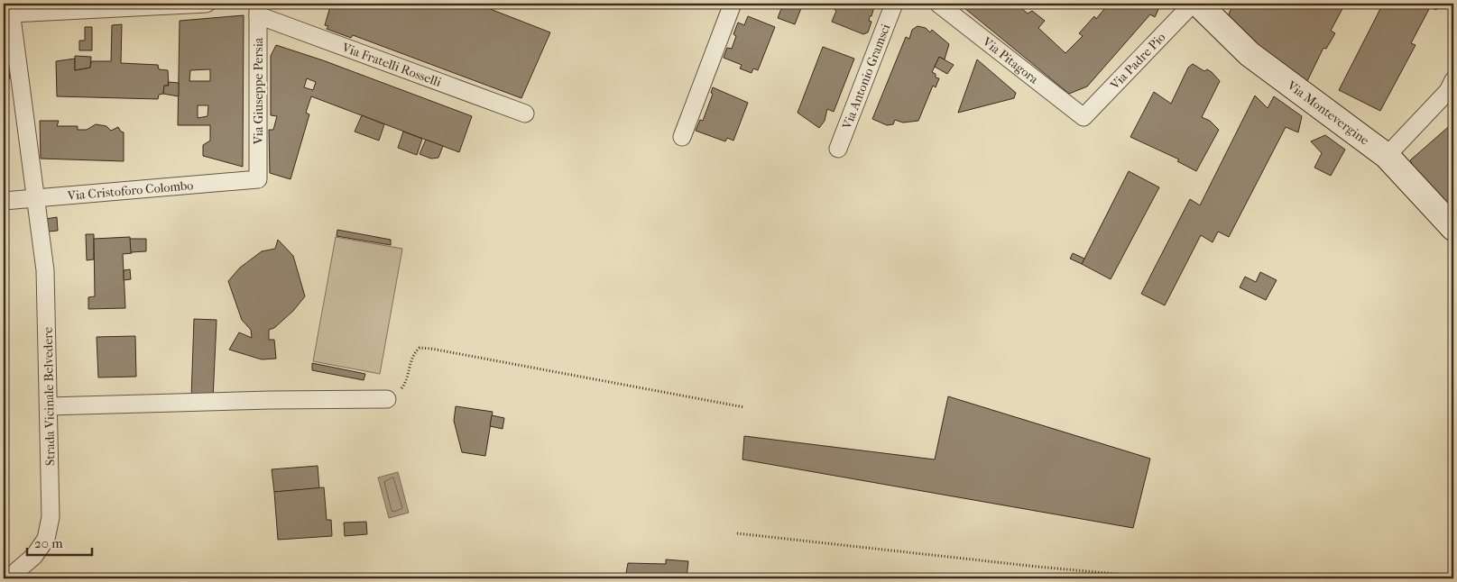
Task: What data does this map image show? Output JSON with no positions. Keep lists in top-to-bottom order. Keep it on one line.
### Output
{"streets":{"street":["Via Pitagora","Via Padre Pio","Via Fratelli Rosselli","Via Antonio Gramsci","Via Giuseppe Persia","Via Montevergine","Via Cristoforo Colombo","Strada Vicinale Belvedere"]},"crossings":[["Via Pitagora","Via Padre Pio"],["Via Fratelli Rosselli","Via Giuseppe Persia"],["Via Giuseppe Persia","Via Cristoforo Colombo"],["Via Cristoforo Colombo","Strada Vicinale Belvedere"]],"scale_bar":"20 m"}
